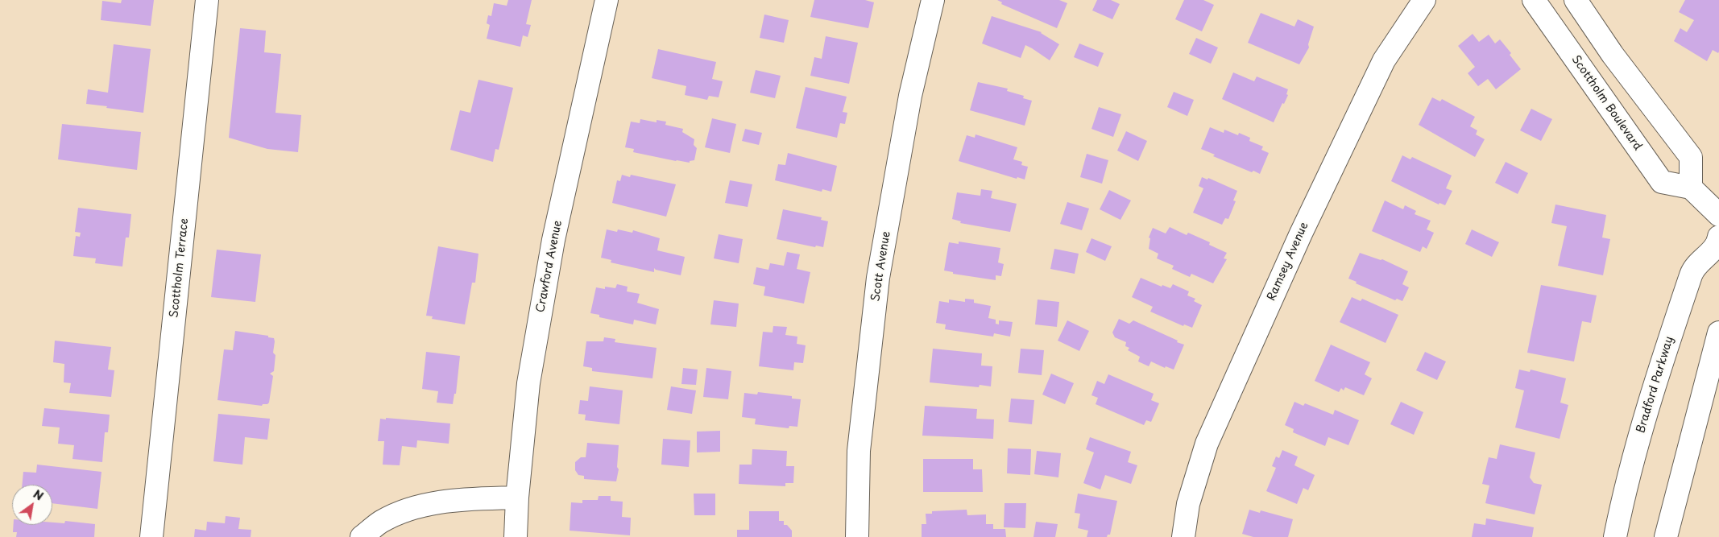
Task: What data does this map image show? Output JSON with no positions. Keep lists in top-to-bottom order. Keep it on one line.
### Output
{"streets":{"street":["Scottholm Boulevard","Ramsey Avenue","Crawford Avenue","Scott Avenue","Scottholm Terrace","Bradford Parkway"]},"north":"top right"}
